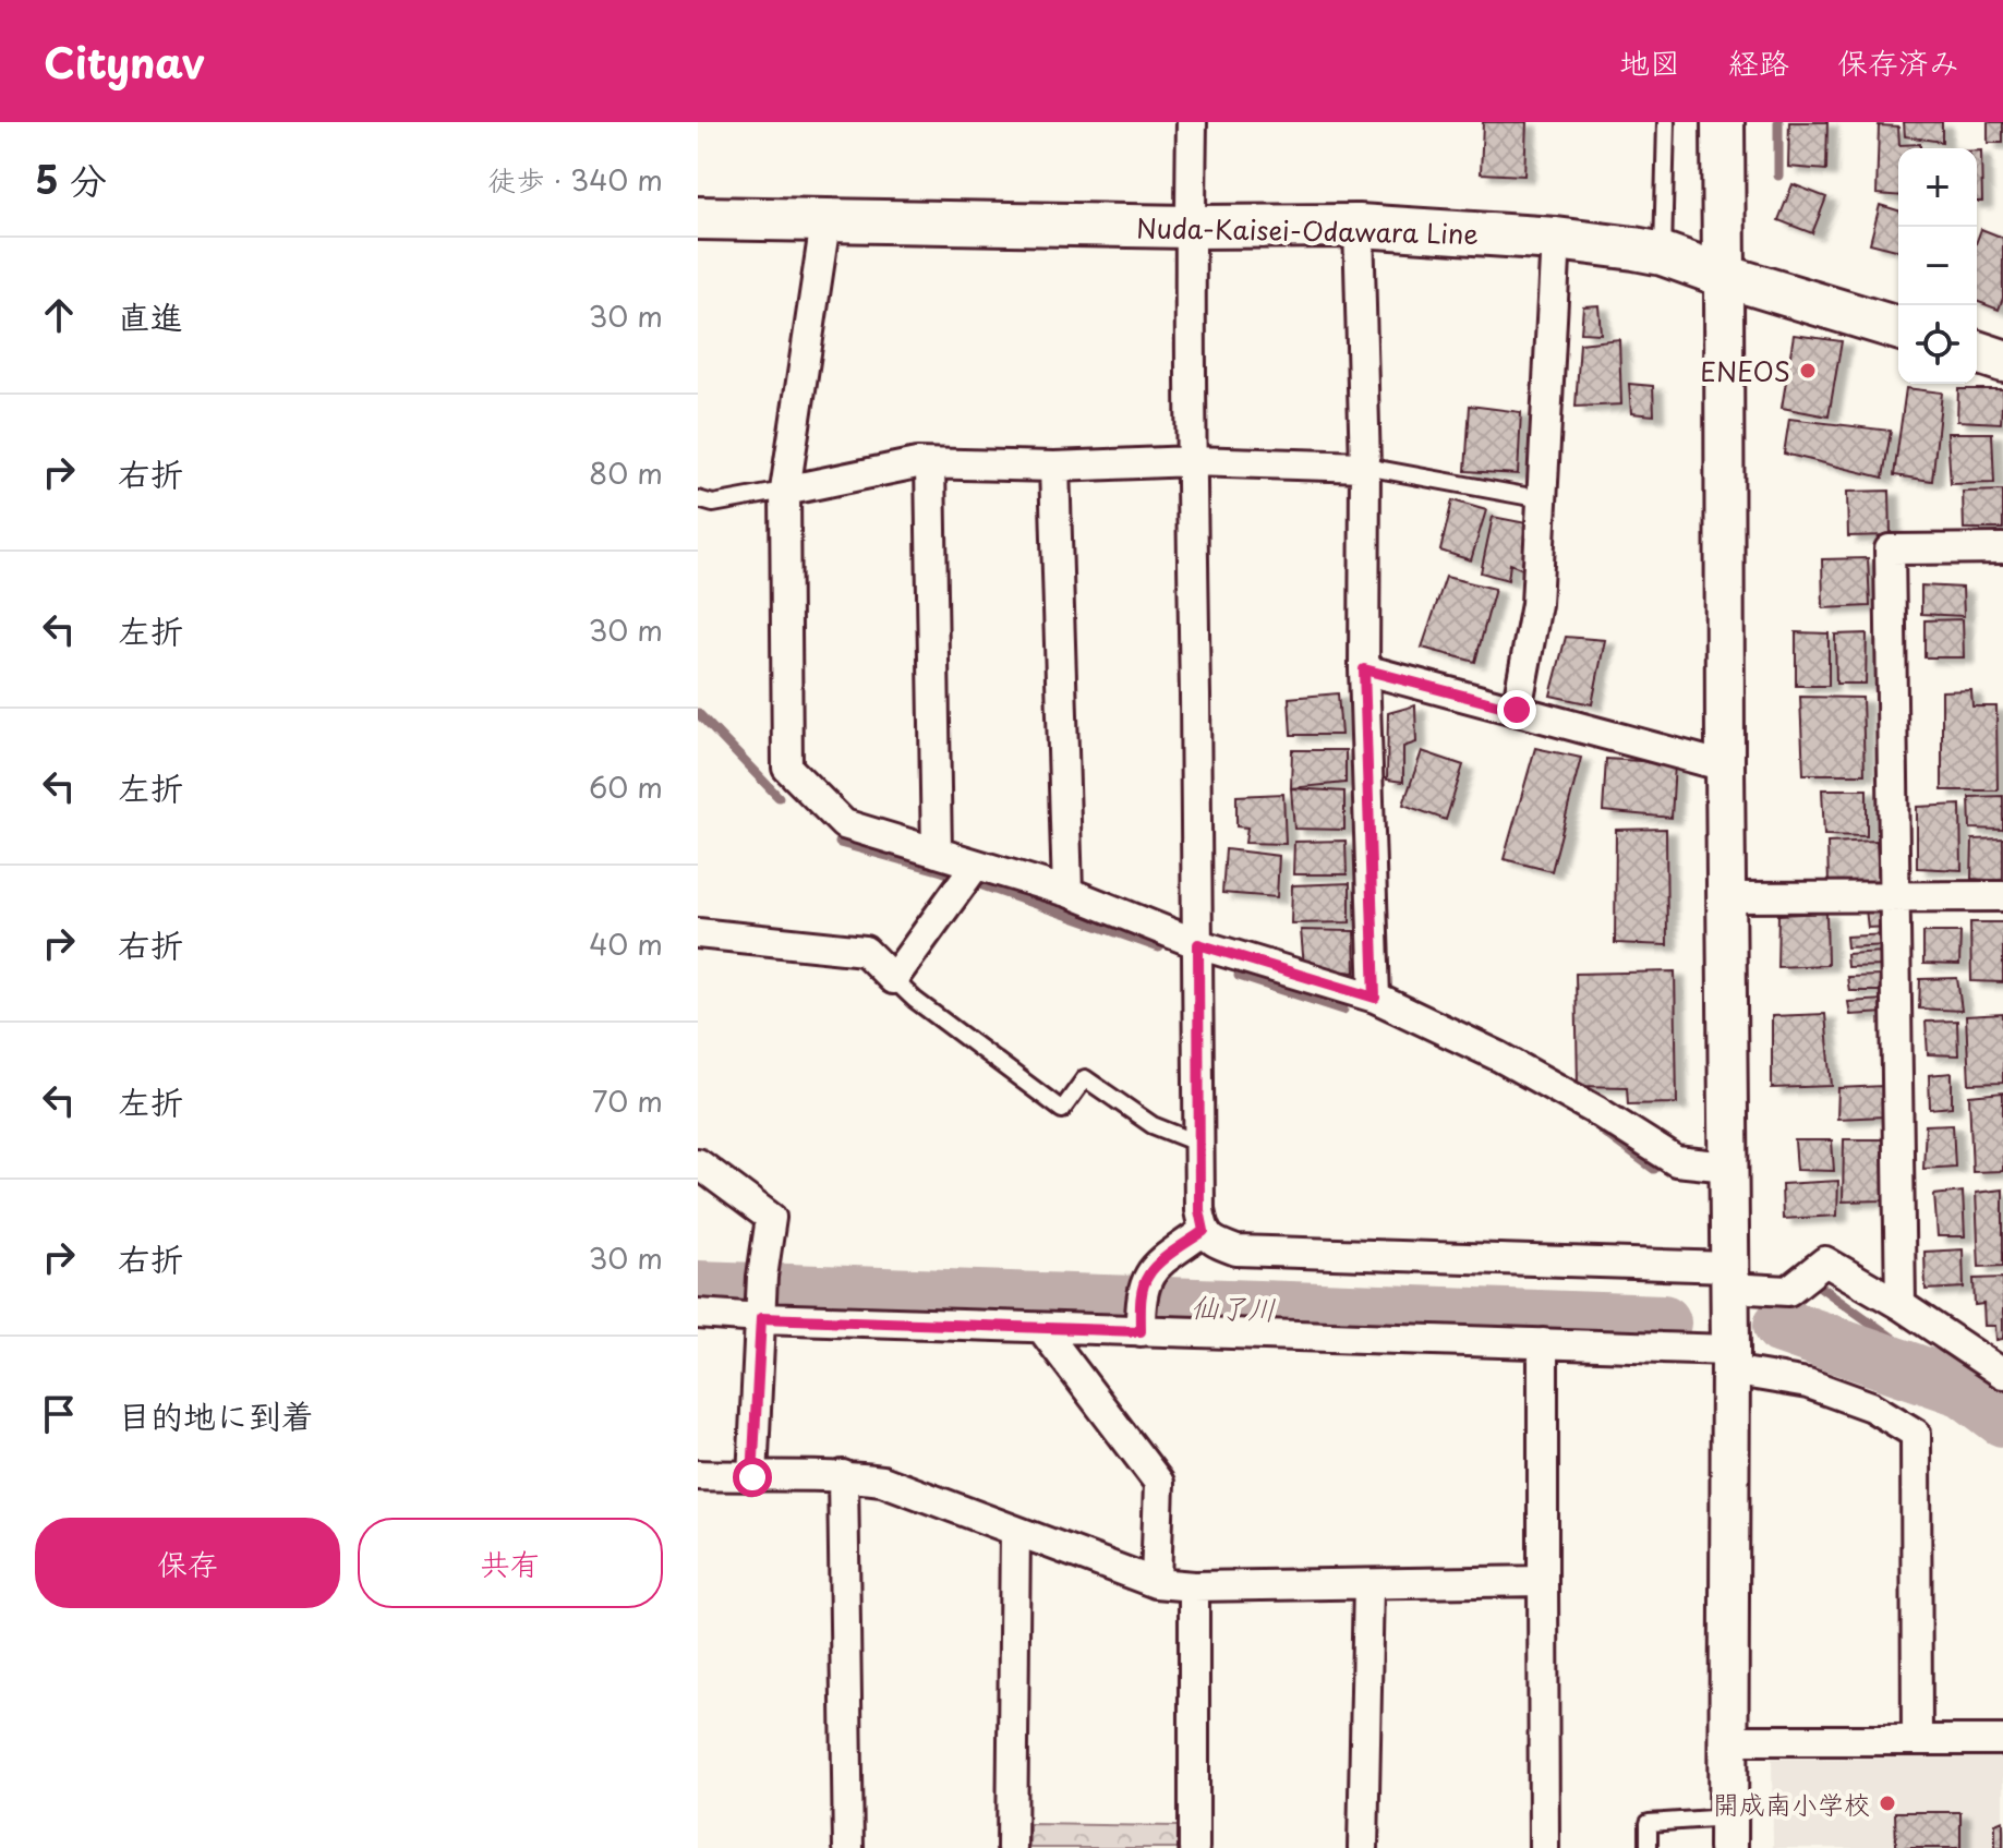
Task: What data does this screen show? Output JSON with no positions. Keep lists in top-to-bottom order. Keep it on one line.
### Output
{"streets":{"main road":["Nuda-Kaisei-Odawara Line"]},"water":["仙了川"],"places":["ENEOS","開成南小学校"],"page":{"header":"Citynav","nav":["地図","経路","保存済み"],"heading":["5 分","徒歩 · 340 m"],"map_buttons":["+","−"],"list":[["直進","30 m"],["右折","80 m"],["左折","30 m"],["左折","60 m"],["右折","40 m"],["左折","70 m"],["右折","30 m"],"目的地に到着"],"buttons":["保存","共有"]}}
